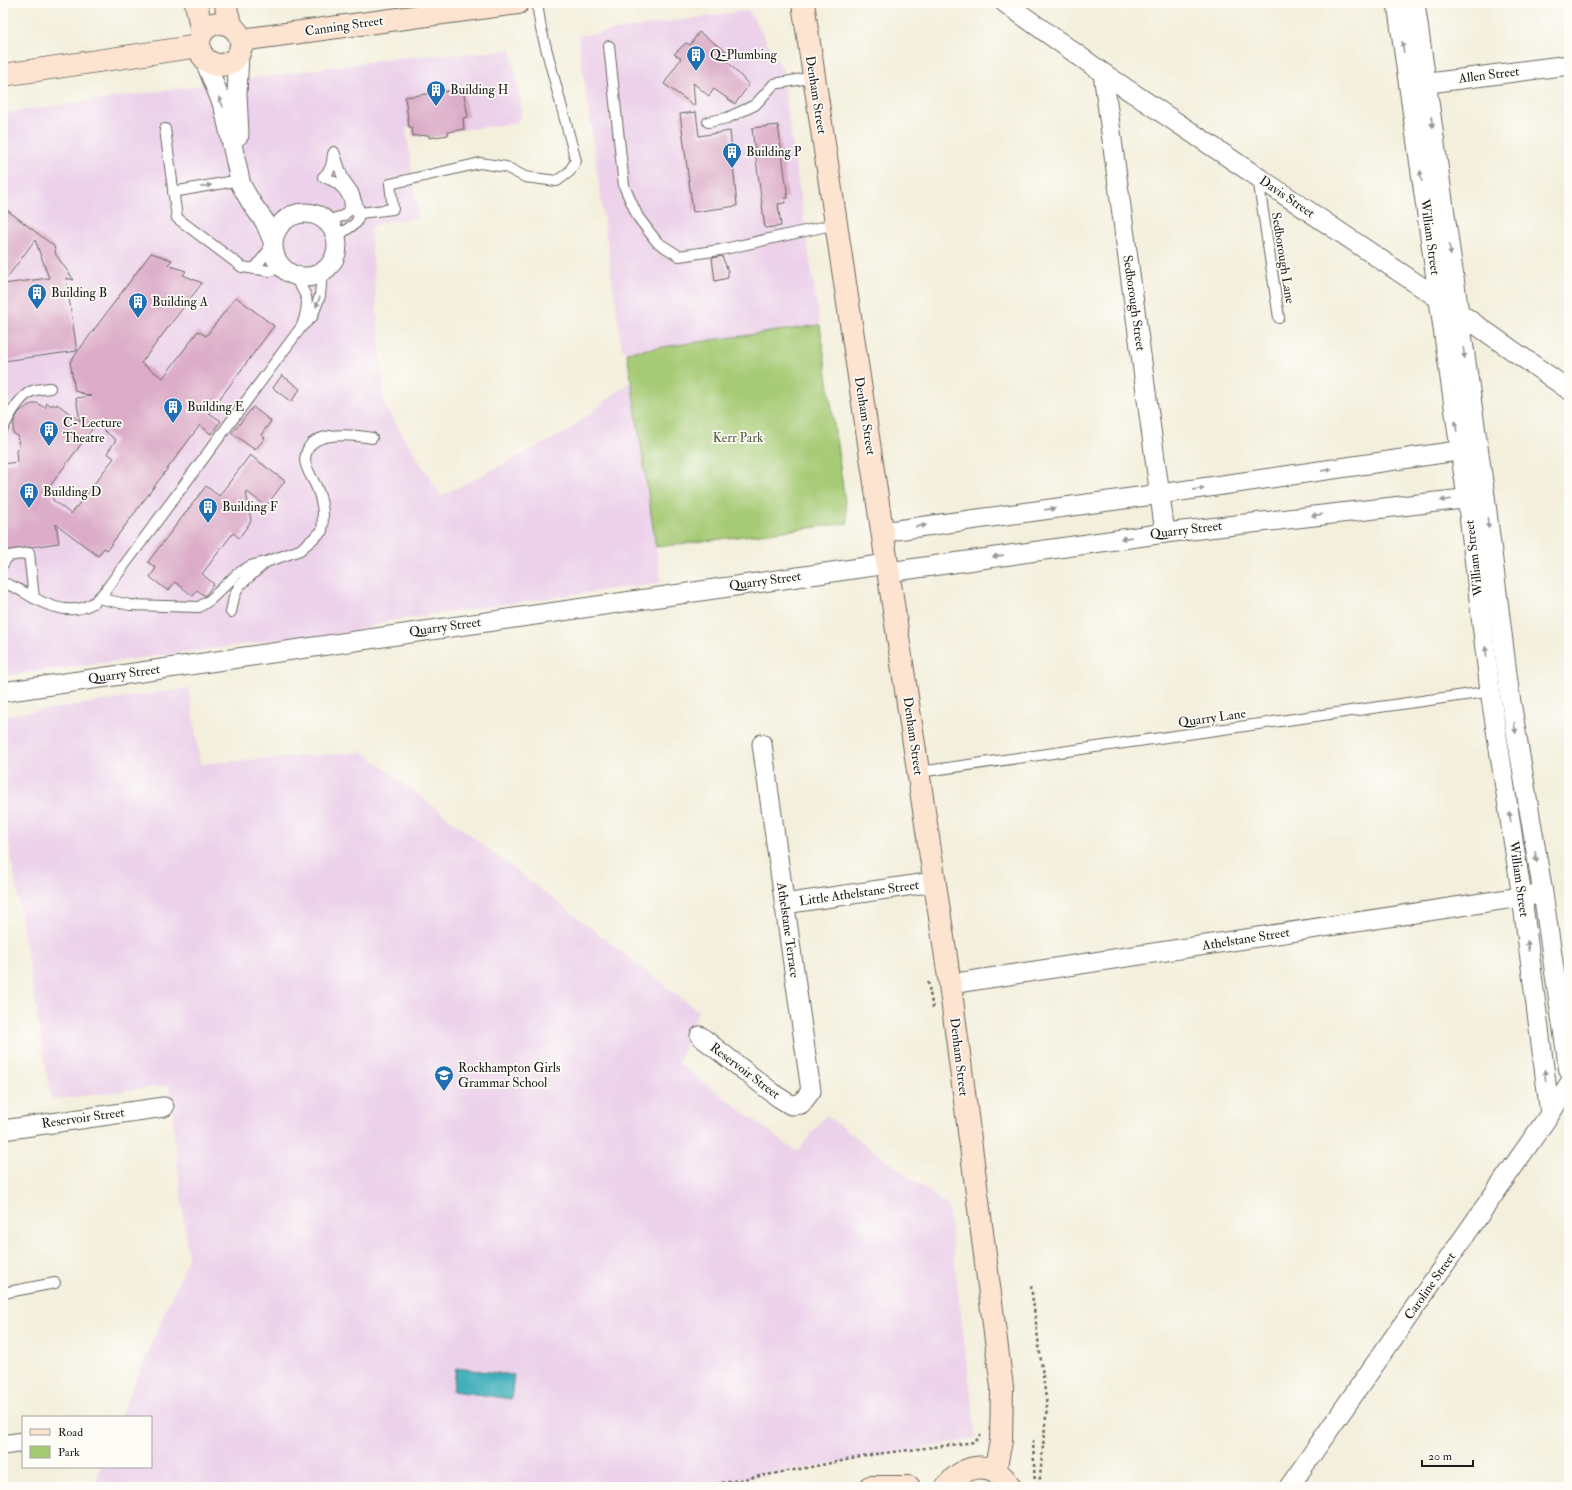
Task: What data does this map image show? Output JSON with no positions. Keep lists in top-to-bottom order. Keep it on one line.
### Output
{"streets":{"street":["Canning Street","Allen Street","Denham Street","Davis Street","William Street","Sedborough Street","Quarry Street","Little Athelstane Street","Athelstane Terrace","Athelstane Street","Reservoir Street","Caroline Street"],"lane":["Sedborough Lane","Quarry Lane"]},"crossings":[["Allen Street","William Street"],["Denham Street","Quarry Street"],["Denham Street","Quarry Lane"],["Denham Street","Little Athelstane Street"],["Denham Street","Athelstane Street"],["Davis Street","William Street"],["Davis Street","Sedborough Lane"],["Davis Street","Sedborough Street"],["William Street","Quarry Street"],["William Street","Quarry Lane"],["William Street","Athelstane Street"],["William Street","Caroline Street"],["Sedborough Street","Quarry Street"],["Little Athelstane Street","Athelstane Terrace"],["Athelstane Terrace","Reservoir Street"]],"parks":["Kerr Park"],"places":{"building":["Q-Plumbing","Building H","Building P","Building B","Building A","Building E","C- Lecture Theatre","Building D","Building F"],"school or university":["Rockhampton Girls Grammar School"]},"legend":["Road","Park"],"scale_bar":"20 m"}
